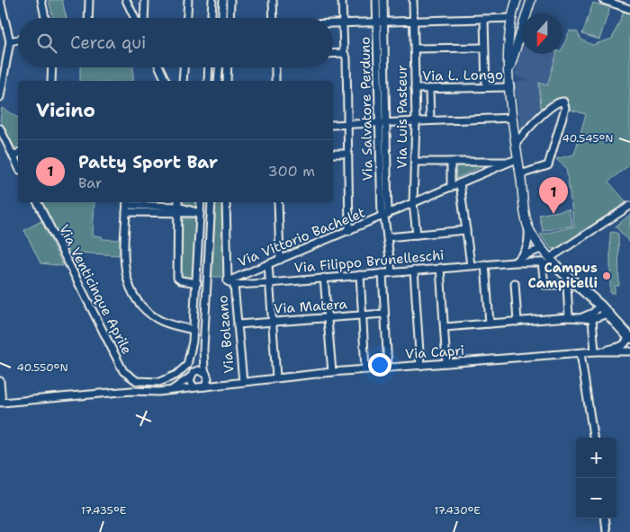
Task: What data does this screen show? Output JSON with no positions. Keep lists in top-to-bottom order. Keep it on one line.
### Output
{"streets":{"street":["Via L. Longo","Via Salvatore Perduno","Via Luis Pasteur","Via Vittorio Bachelet","Via Filippo Brunelleschi","Via Venticinque Aprile","Via Matera","Via Bolzano","Via Capri"]},"crossings":[["Via L. Longo","Via Luis Pasteur"],["Via Salvatore Perduno","Via Vittorio Bachelet"],["Via Luis Pasteur","Via Vittorio Bachelet"],["Via Vittorio Bachelet","Via Filippo Brunelleschi"],["Via Filippo Brunelleschi","Via Bolzano"],["Via Matera","Via Bolzano"],["Via Bolzano","Via Capri"]],"places":["Campus Campitelli"],"north":"bottom","page":{"search":"Cerca qui","heading":"Vicino","list":[{"mark":"1","name":"Patty Sport Bar","note":"Bar","value":"300 m"}],"pins":"1","map_buttons":["+","−"]},"coordinates":["40.545°N","40.550°N","17.435°E","17.430°E"]}
